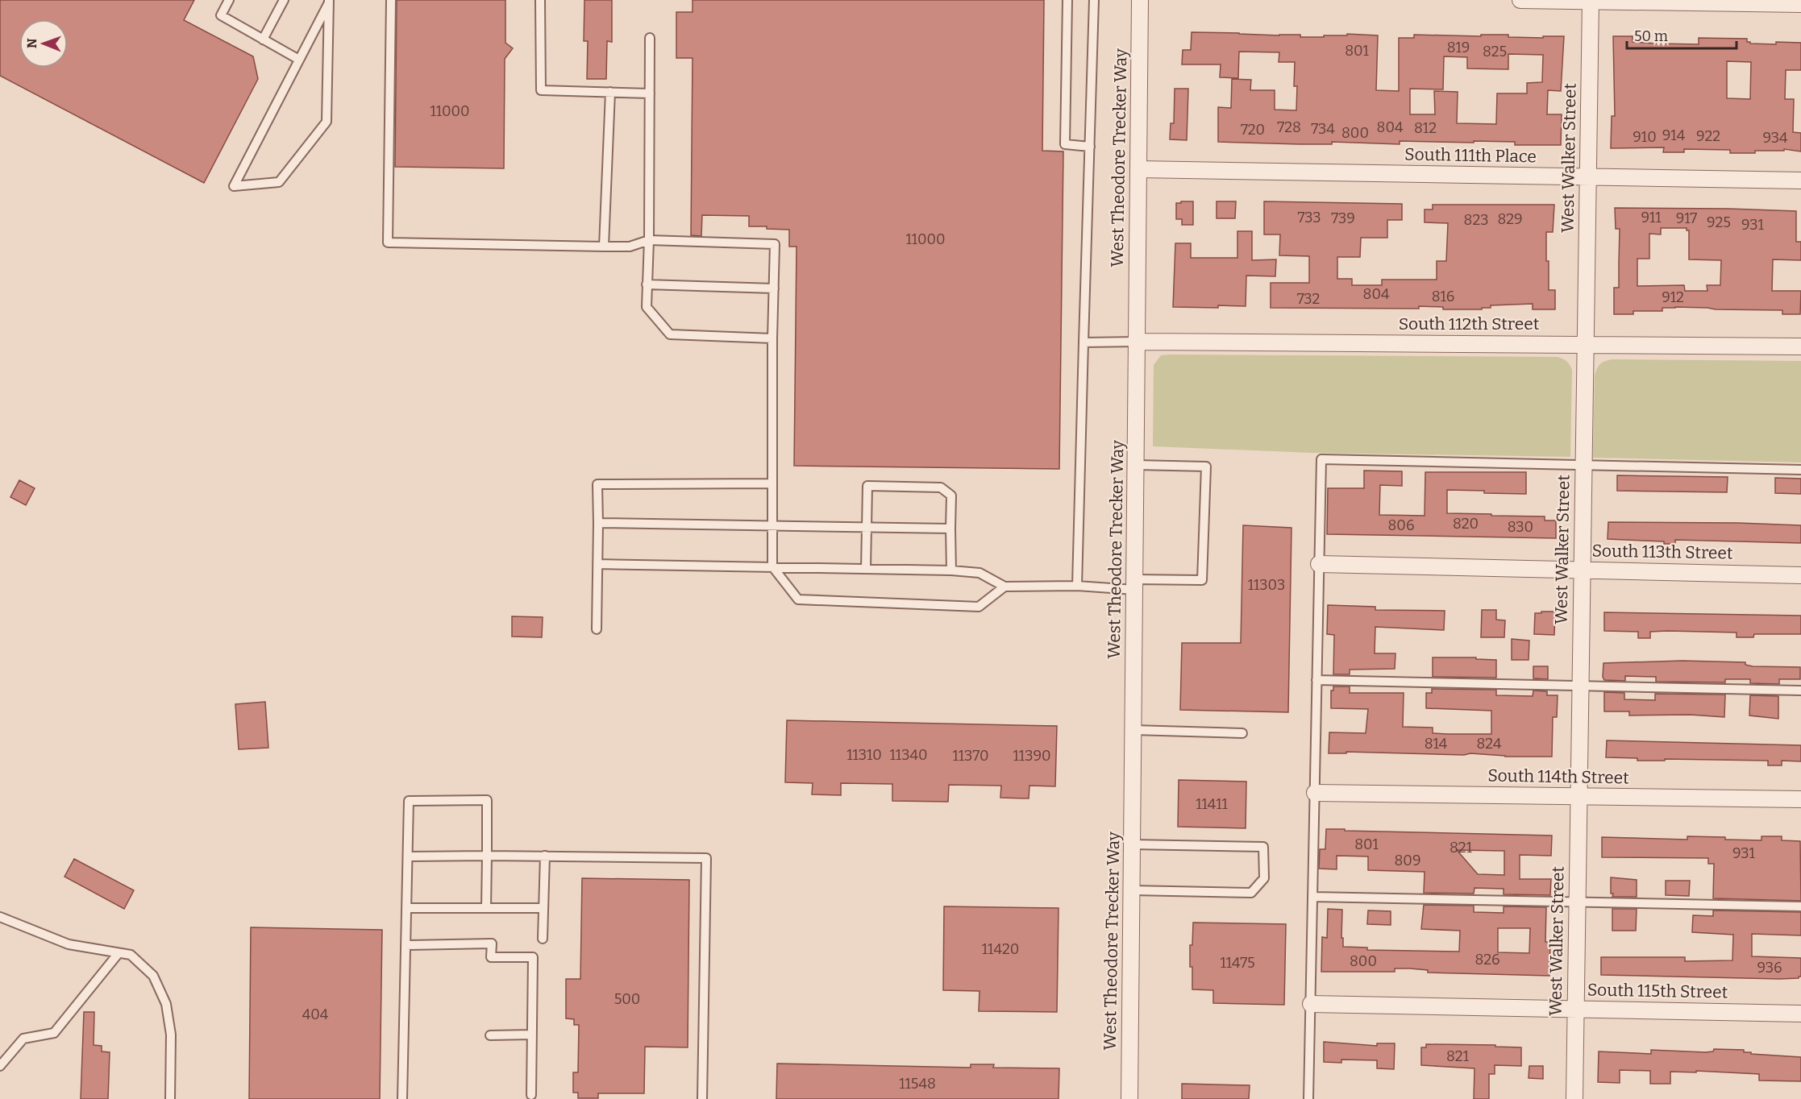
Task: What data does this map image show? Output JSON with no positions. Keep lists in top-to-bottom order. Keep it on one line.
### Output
{"streets":{"street":["South 111th Place","West Theodore Trecker Way","West Walker Street","South 112th Street","South 113th Street","South 114th Street","South 115th Street"]},"crossings":[["South 111th Place","West Theodore Trecker Way"],["South 111th Place","West Walker Street"],["West Theodore Trecker Way","South 112th Street"],["West Walker Street","South 112th Street"],["West Walker Street","South 113th Street"],["West Walker Street","South 114th Street"],["West Walker Street","South 115th Street"]],"house_numbers":["819","801","825","11000","728","804","812","734","720","800","914","922","910","934","733","911","739","917","829","823","925","931","11000","804","816","912","732","820","806","830","11303","814","824","11310","11340","11370","11390","11411","801","821","931","809","11420","826","800","11475","936","500","404","821","11548"],"scale_bar":"50 m","north":"left"}
